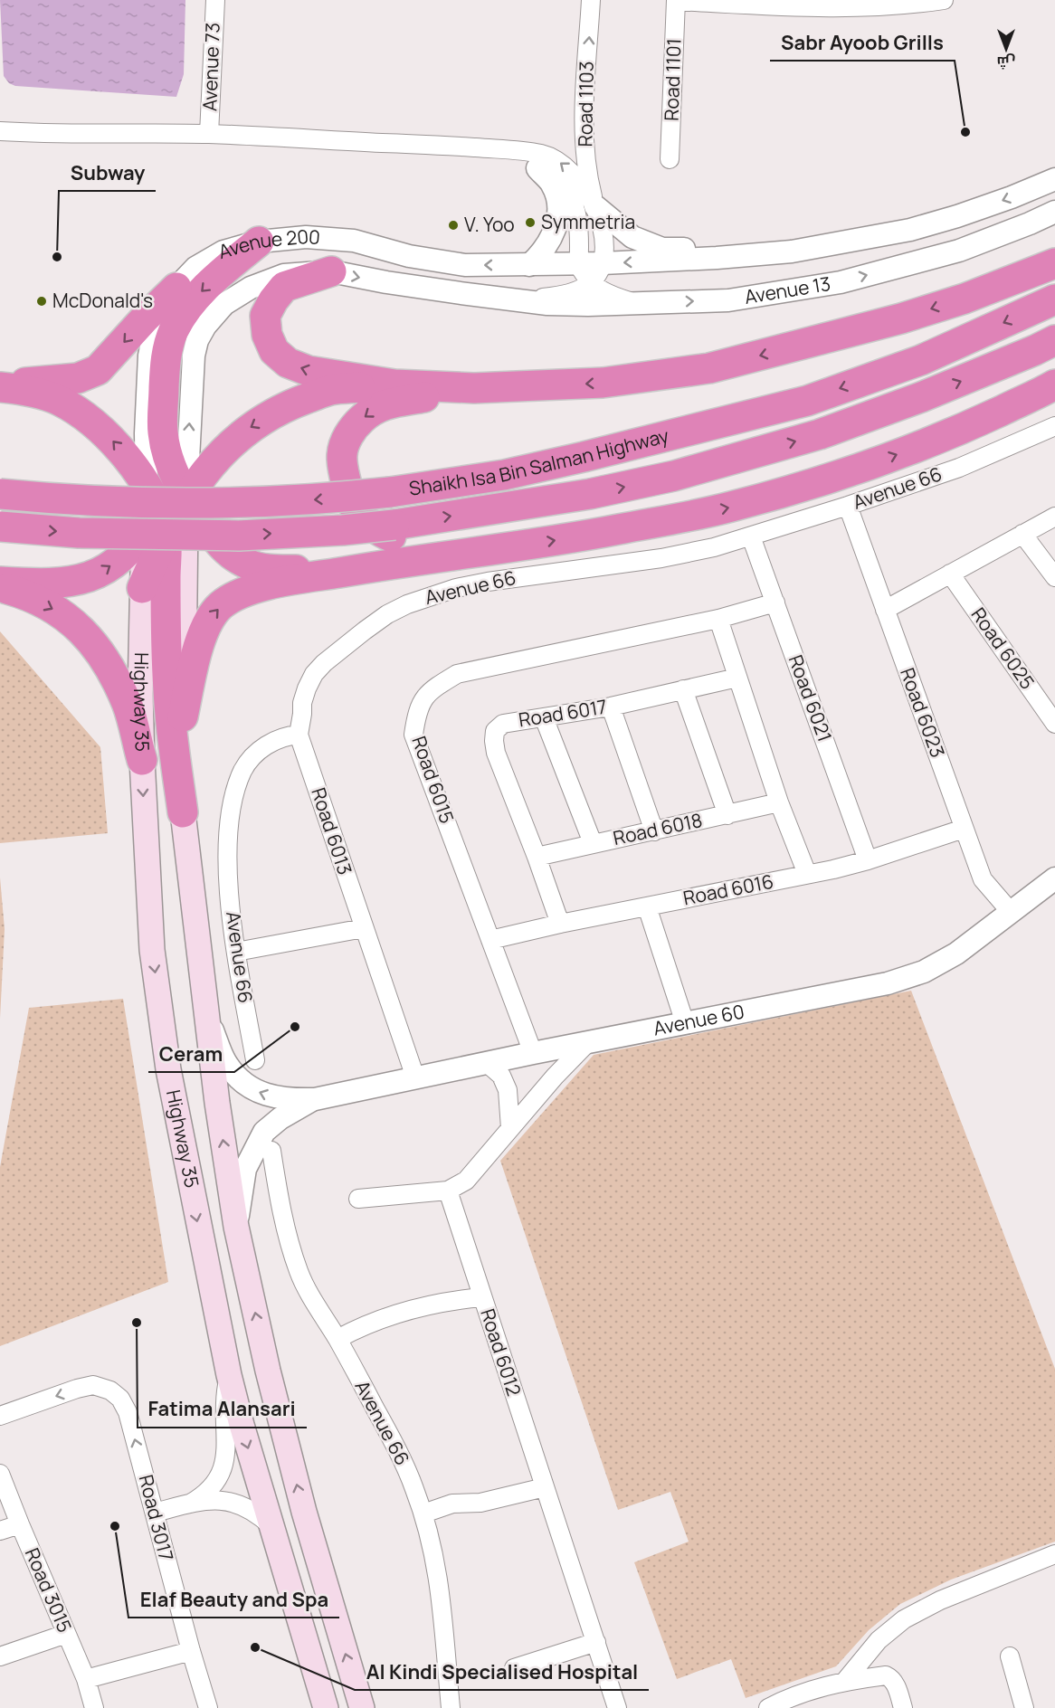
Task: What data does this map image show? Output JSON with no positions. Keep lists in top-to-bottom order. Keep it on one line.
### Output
{"streets":{"highway":["Shaikh Isa Bin Salman Highway"],"main road":["Highway 35"],"street":["Avenue 73","Road 1101","Road 1103","Avenue 200","Avenue 13","Avenue 66","Road 6025","Road 6021","Road 6023","Road 6017","Road 6015","Road 6018","Road 6013","Road 6016","Avenue 60","Road 6012","Road 3017","Road 3015"]},"crossings":[["Avenue 200","Avenue 13"],["Avenue 200","Highway 35"],["Avenue 66","Road 6021"],["Avenue 66","Road 6023"],["Avenue 66","Road 6013"],["Road 6021","Road 6015"],["Road 6021","Road 6016"],["Road 6023","Road 6016"],["Road 6023","Avenue 60"],["Road 6017","Road 6018"],["Road 6017","Road 6016"],["Road 6015","Road 6016"],["Road 6015","Avenue 60"],["Road 6013","Avenue 60"]],"one_way":["Road 1103"],"places":["Sabr Ayoob Grills","Symmetria","V. Yoo","Subway","McDonald's","Ceram","Fatima Alansari","Elaf Beauty and Spa","Al Kindi Specialised Hospital"],"north":"bottom"}
